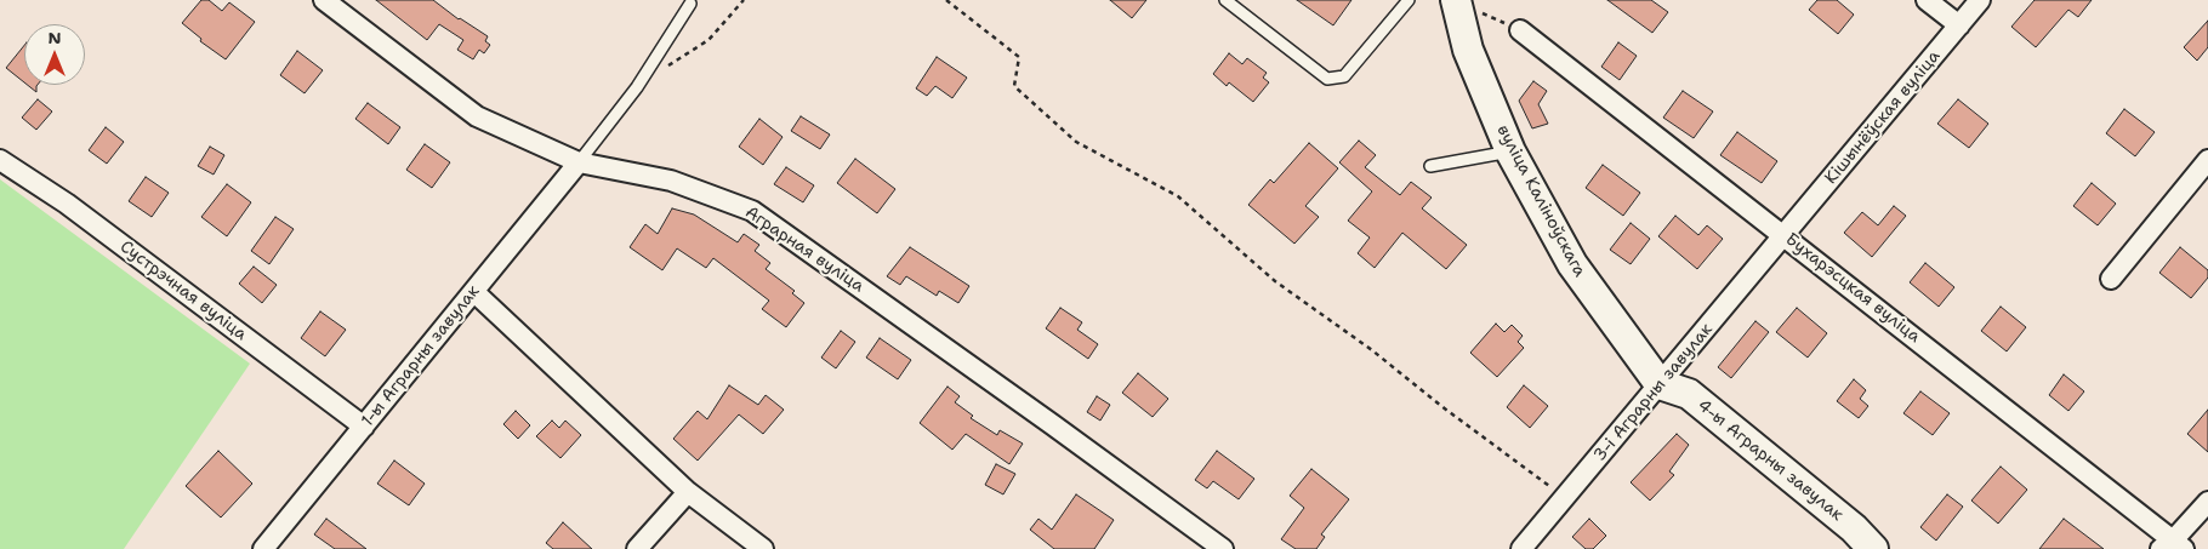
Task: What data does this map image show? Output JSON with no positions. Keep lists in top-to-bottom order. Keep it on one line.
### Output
{"streets":{"main road":["вуліца Каліноўскага","4-ы Аграрны завулак"],"street":["Кішынёўская вуліца","Аграрная вуліца","Бухарэсцкая вуліца","Сустрэчная вуліца","1-ы Аграрны завулак","3-і Аграрны завулак"]},"crossings":[["Кішынёўская вуліца","Бухарэсцкая вуліца"],["Кішынёўская вуліца","3-і Аграрны завулак"],["вуліца Каліноўскага","3-і Аграрны завулак"],["вуліца Каліноўскага","4-ы Аграрны завулак"],["Аграрная вуліца","1-ы Аграрны завулак"],["Бухарэсцкая вуліца","3-і Аграрны завулак"],["Сустрэчная вуліца","1-ы Аграрны завулак"],["3-і Аграрны завулак","4-ы Аграрны завулак"]],"north":"top"}
